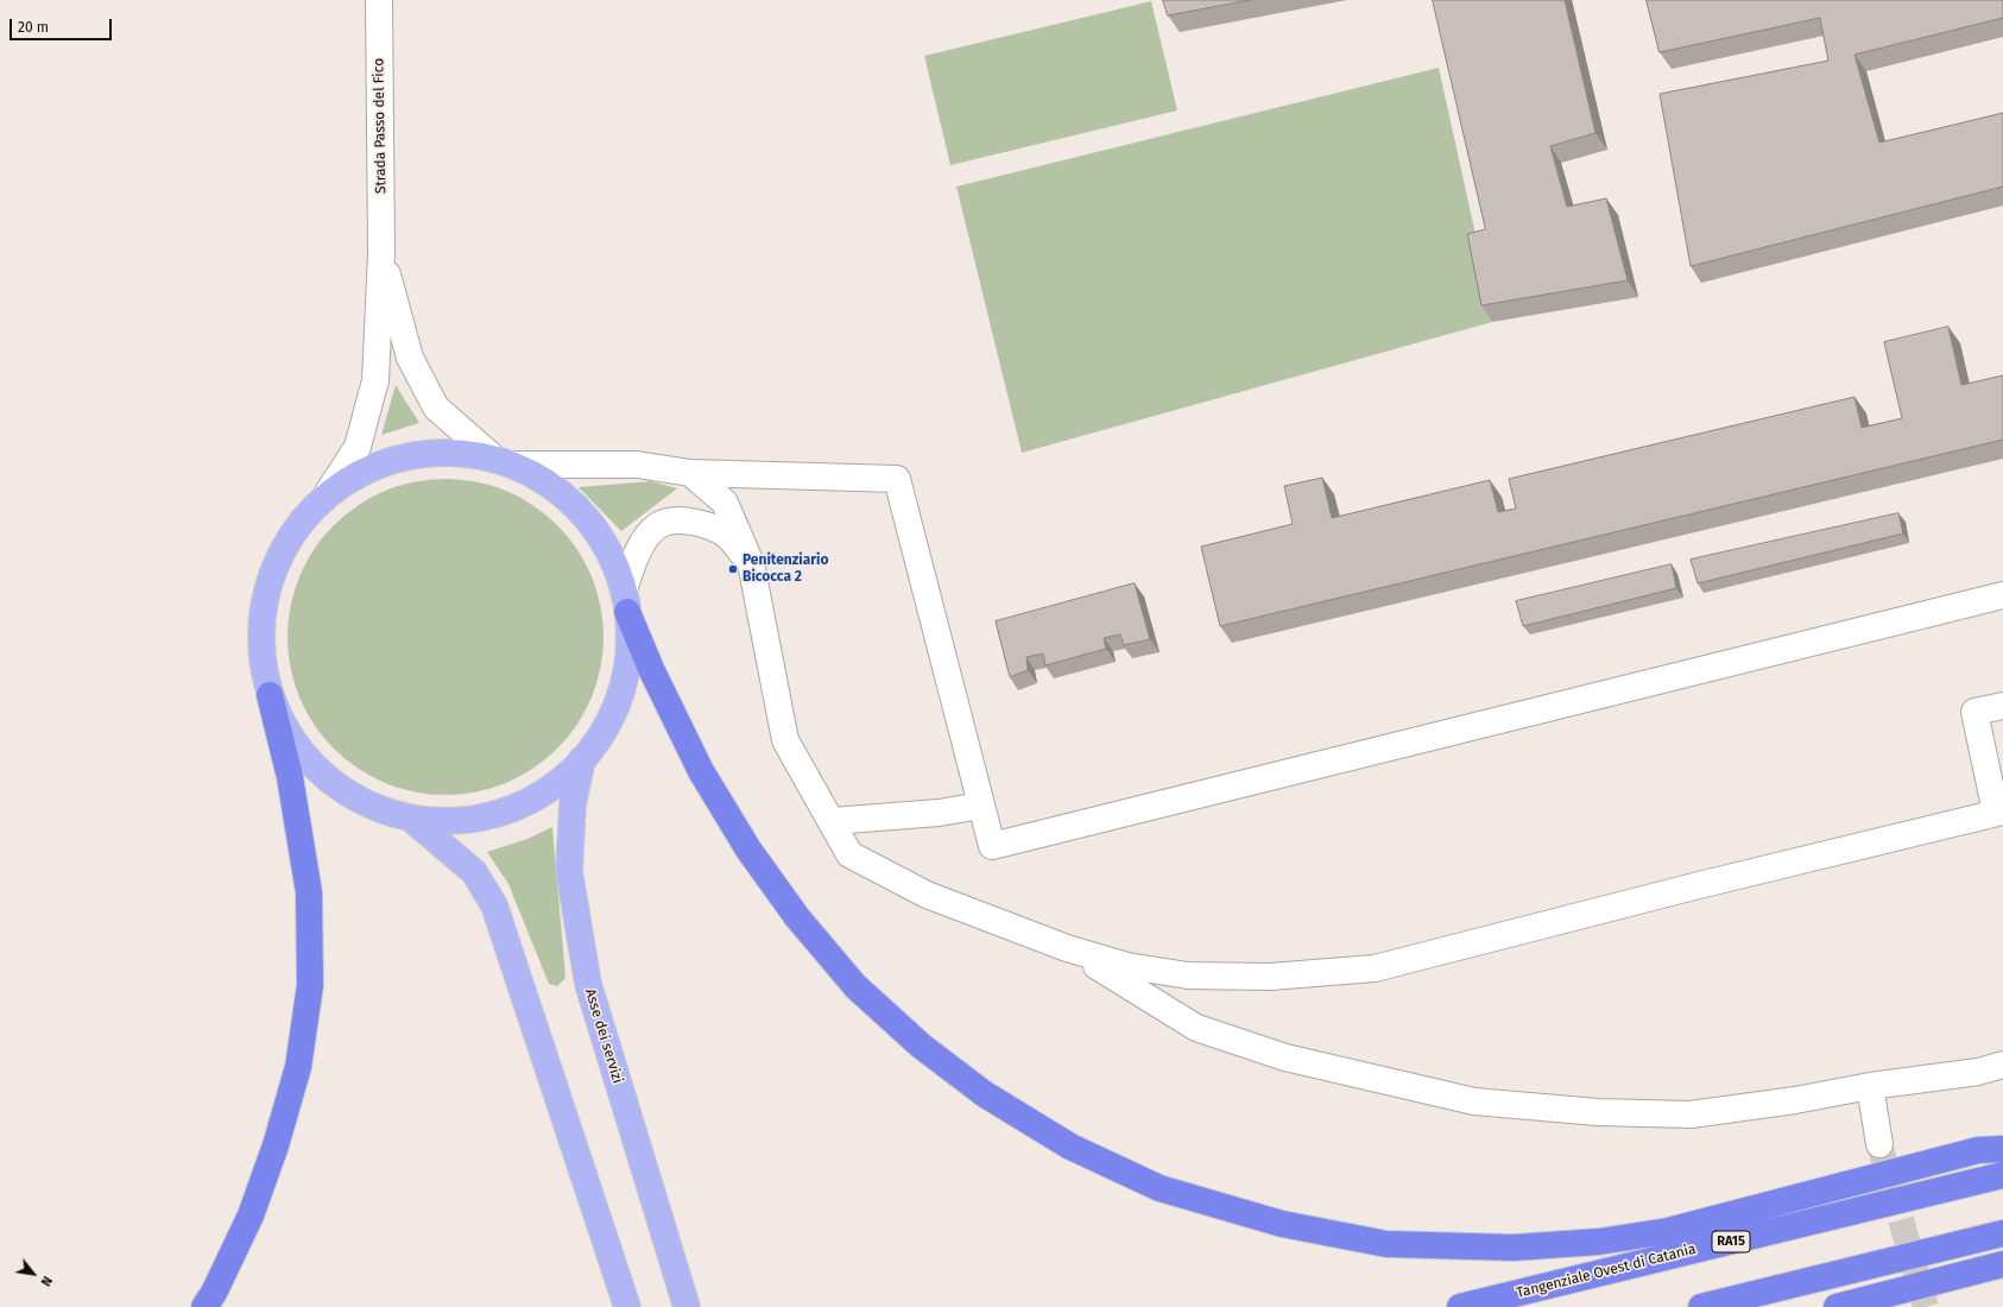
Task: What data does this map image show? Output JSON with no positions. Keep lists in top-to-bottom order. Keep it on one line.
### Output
{"streets":{"highway":["RA15","Tangenziale Ovest di Catania"],"main road":["Asse dei servizi"],"street":["Strada Passo del Fico"]},"places":["Penitenziario Bicocca 2"],"scale_bar":"20 m","north":"bottom right"}
